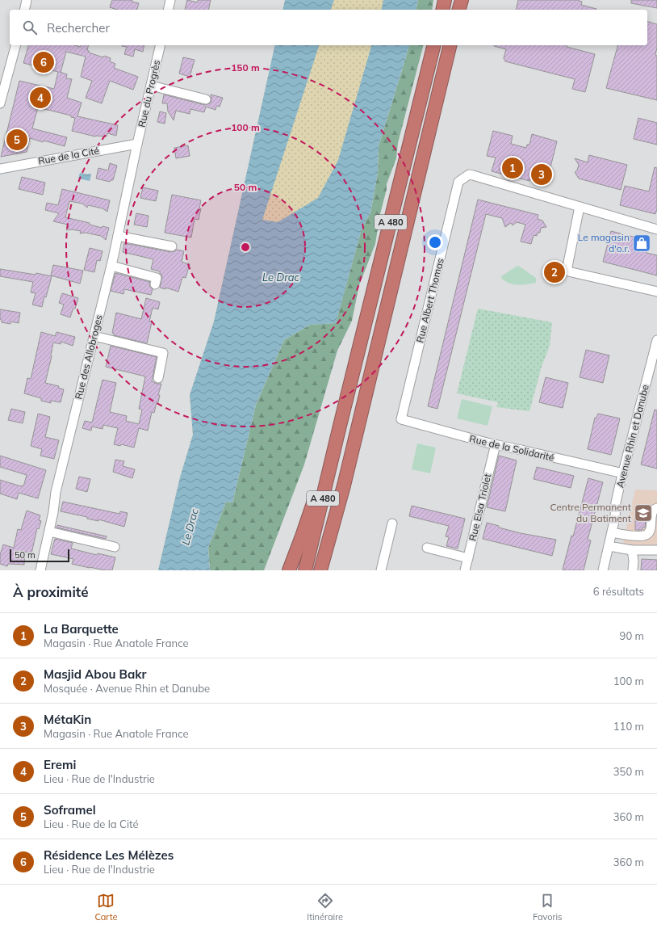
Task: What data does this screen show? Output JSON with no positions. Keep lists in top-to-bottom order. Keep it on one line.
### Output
{"streets":{"highway":["A 480"],"street":["Rue du Progrès","Rue de la Cité","Rue Albert Thomas","Rue des Allobroges","Avenue Rhin et Danube","Rue de la Solidarité","Rue Elsa Triolet"]},"crossings":[["Rue du Progrès","Rue de la Cité"],["Rue du Progrès","Rue des Allobroges"],["Rue de la Cité","Rue des Allobroges"],["Rue Albert Thomas","Rue de la Solidarité"],["Avenue Rhin et Danube","Rue de la Solidarité"],["Rue de la Solidarité","Rue Elsa Triolet"]],"water":["Le Drac"],"places":{"shop":["Le magasin d'o.r."],"school or university":["Centre Permanent du Batiment"]},"scale_bar":"50 m","page":{"search":"Rechercher","pins":["6","4","5","1","3","2"],"scale":"50 m","heading":["À proximité","6 résultats"],"list":[{"mark":"1","name":"La Barquette","note":"Magasin · Rue Anatole France","value":"90 m"},{"mark":"2","name":"Masjid Abou Bakr","note":"Mosquée · Avenue Rhin et Danube","value":"100 m"},{"mark":"3","name":"MétaKin","note":"Magasin · Rue Anatole France","value":"110 m"},{"mark":"4","name":"Eremi","note":"Lieu · Rue de l'Industrie","value":"350 m"},{"mark":"5","name":"Soframel","note":"Lieu · Rue de la Cité","value":"360 m"},{"mark":"6","name":"Résidence Les Mélèzes","note":"Lieu · Rue de l'Industrie","value":"360 m"}],"nav":["Carte","Itinéraire","Favoris"]},"rings":["150 m","100 m","50 m"]}
